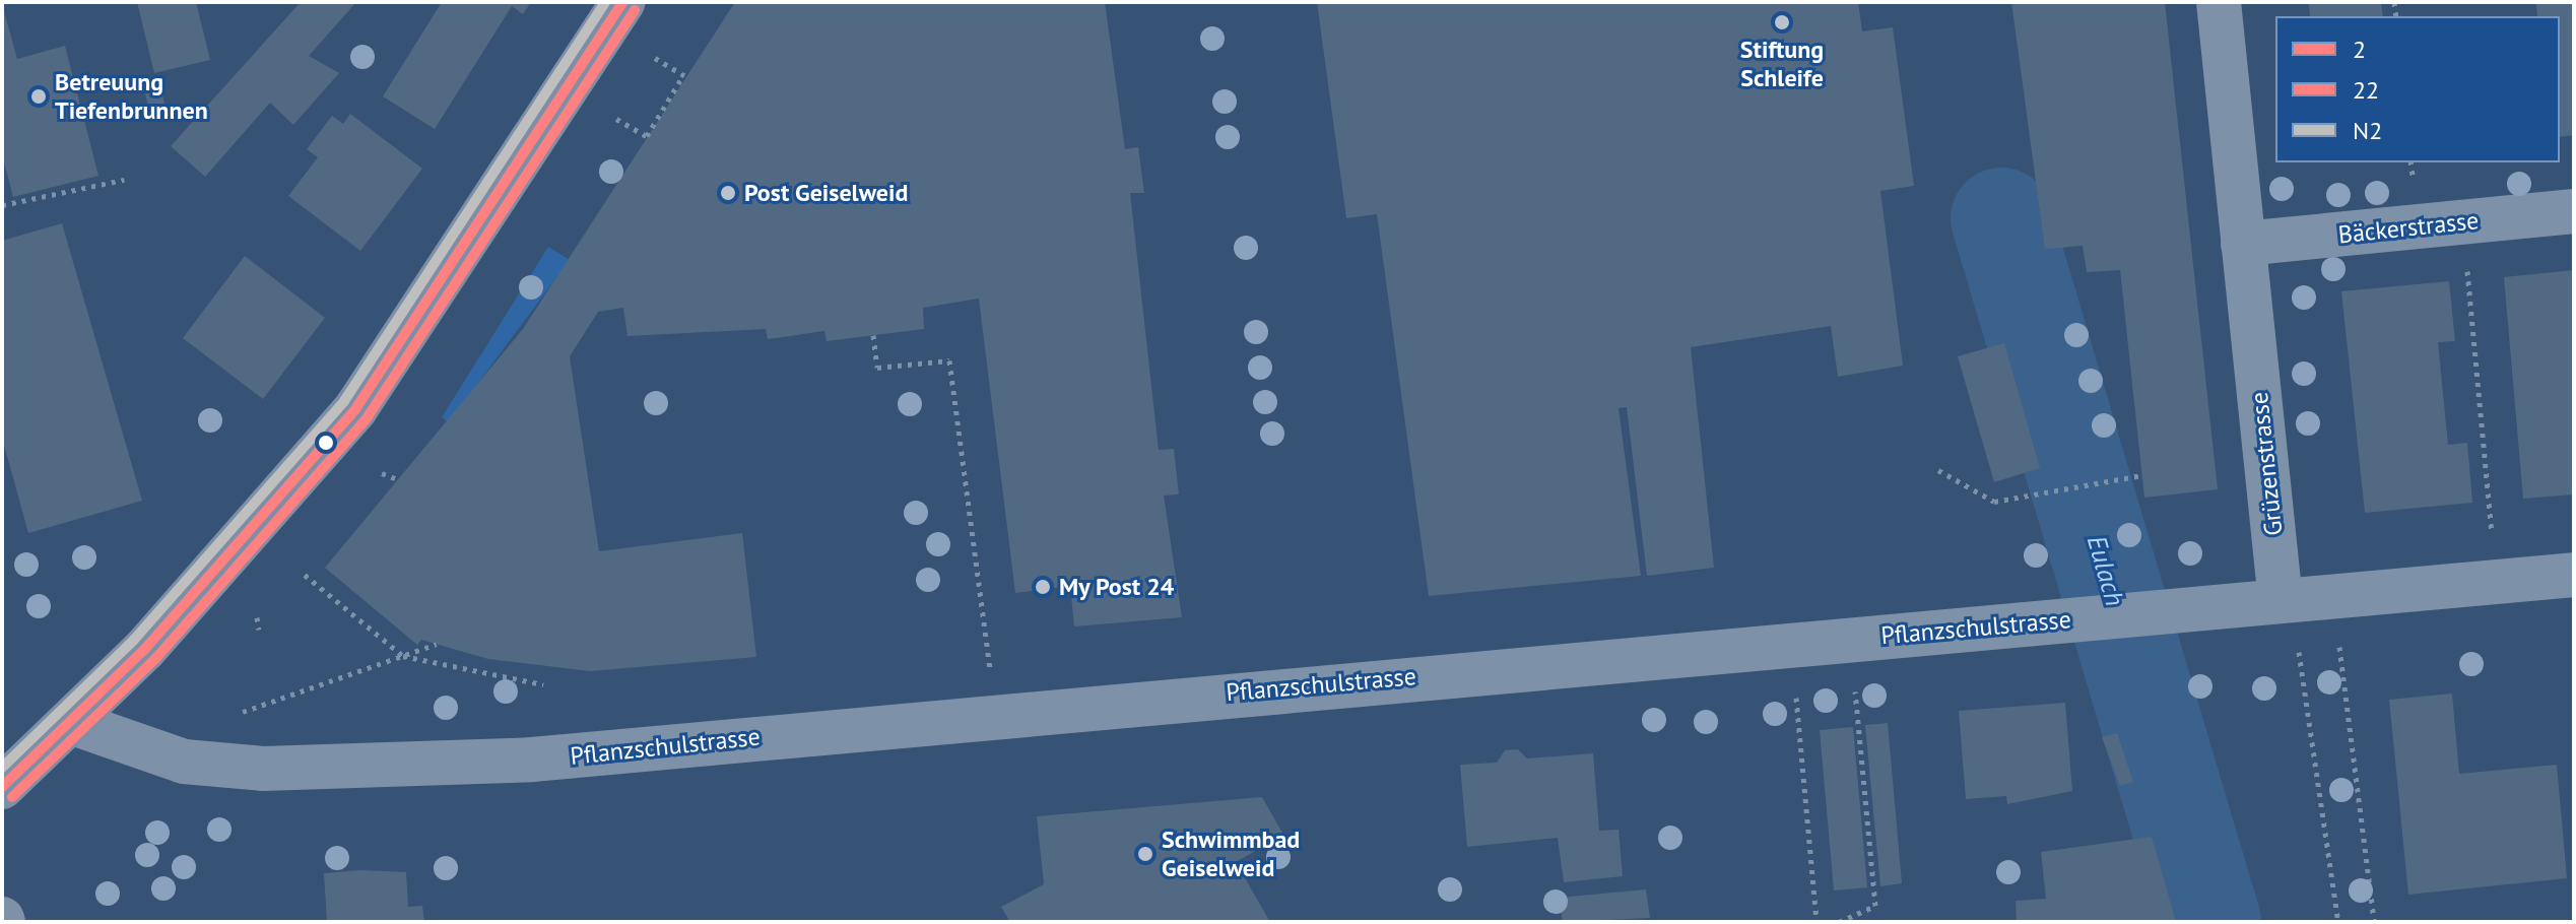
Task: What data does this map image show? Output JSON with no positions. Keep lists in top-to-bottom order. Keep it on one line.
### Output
{"streets":{"street":["Bäckerstrasse","Grüzenstrasse","Pflanzschulstrasse"]},"crossings":[["Bäckerstrasse","Grüzenstrasse"],["Grüzenstrasse","Pflanzschulstrasse"]],"water":["Eulach"],"places":["Stiftung Schleife","Betreuung Tiefenbrunnen","Post Geiselweid","My Post 24","Schwimmbad Geiselweid"],"lines":["transit line 2","transit line N2","transit line 22"],"legend":["2","22","N2"]}
